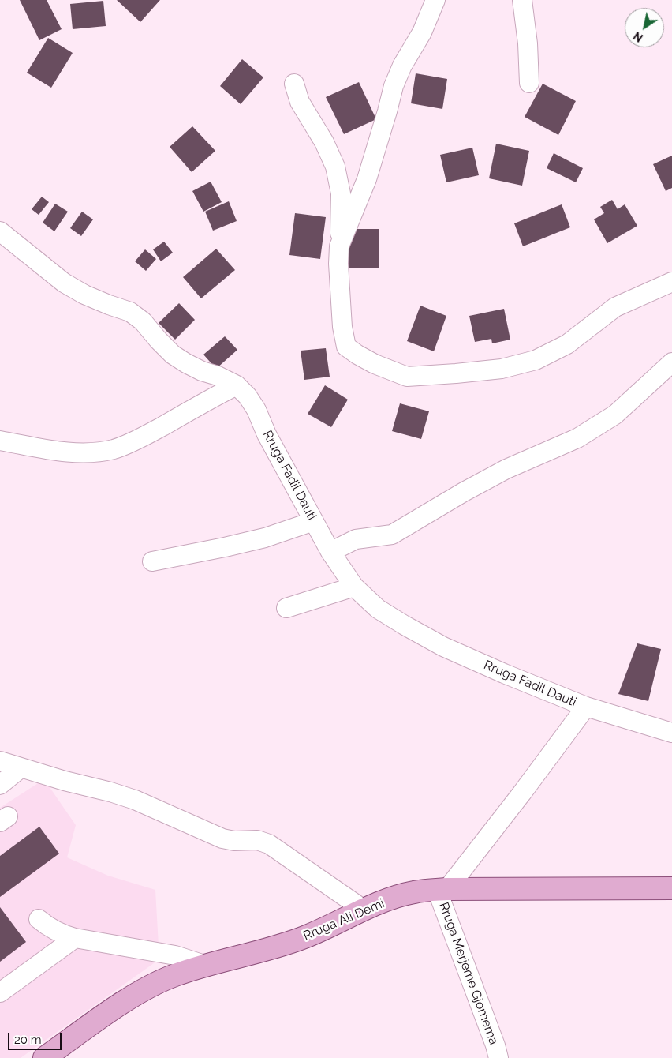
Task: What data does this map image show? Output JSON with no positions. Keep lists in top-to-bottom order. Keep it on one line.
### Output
{"streets":{"main road":["Rruga Ali Demi"],"street":["Rruga Fadil Dauti","Rruga Merjeme Gjomema"]},"crossings":[["Rruga Ali Demi","Rruga Merjeme Gjomema"]],"scale_bar":"20 m","north":"bottom left"}
